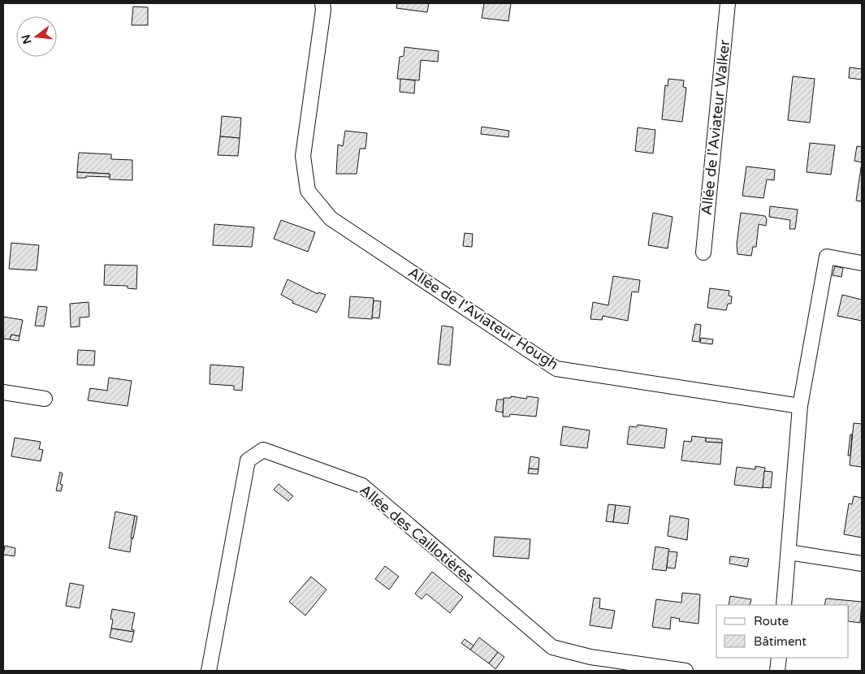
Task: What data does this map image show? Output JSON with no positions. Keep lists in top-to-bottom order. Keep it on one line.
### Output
{"streets":{"street":["Allée de l'Aviateur Walker","Allée de l'Aviateur Hough","Allée des Caillotières"]},"legend":["Route","Bâtiment"],"north":"left"}
